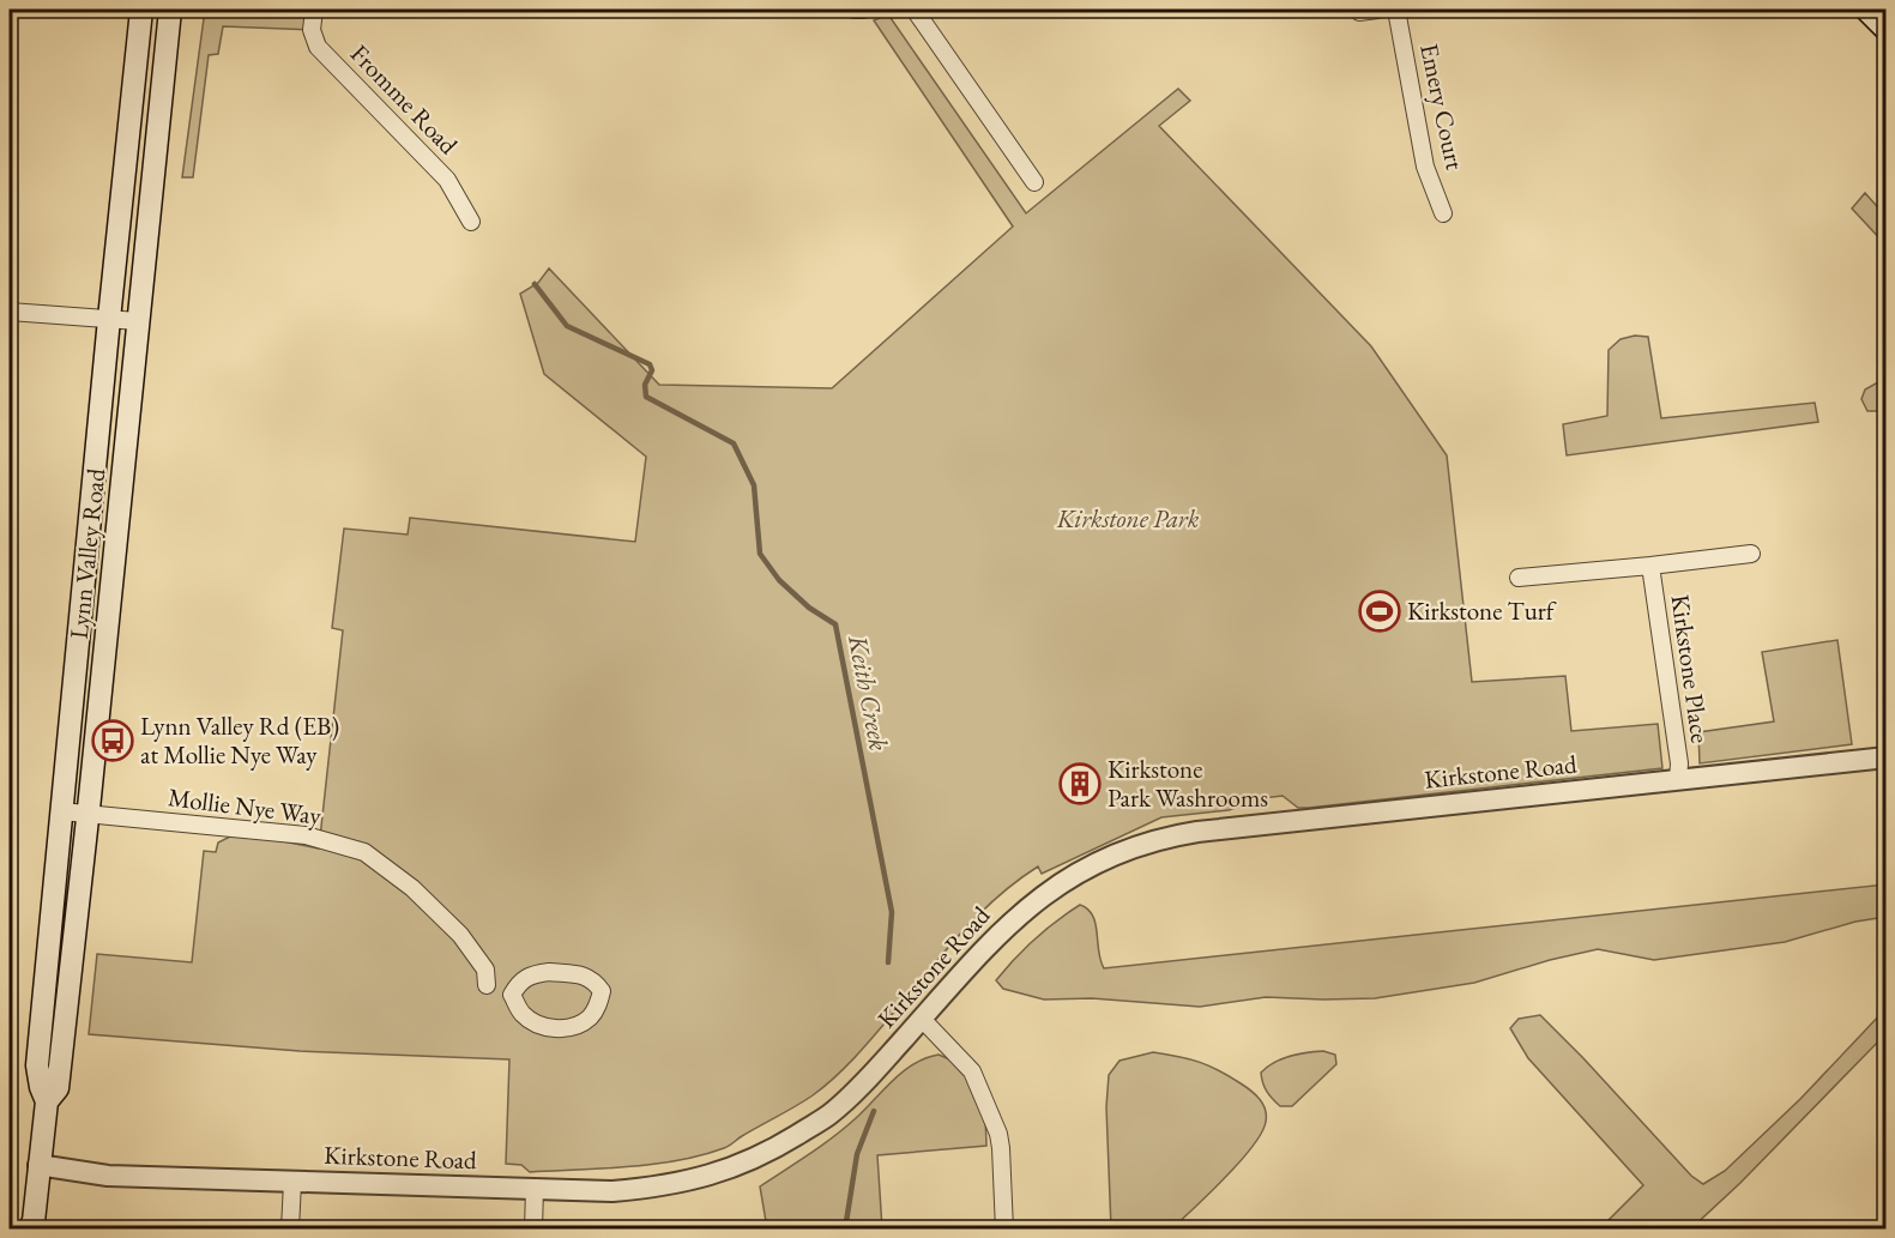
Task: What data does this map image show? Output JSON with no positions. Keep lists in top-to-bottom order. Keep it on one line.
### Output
{"streets":{"main road":["Lynn Valley Road"],"street":["Fromme Road","Emery Court","Kirkstone Place","Kirkstone Road","Mollie Nye Way"]},"crossings":[["Lynn Valley Road","Kirkstone Road"],["Lynn Valley Road","Mollie Nye Way"],["Kirkstone Place","Kirkstone Road"]],"water":["Keith Creek"],"parks":["Kirkstone Park"],"places":{"sports":["Kirkstone Turf"],"bus stop":["Lynn Valley Rd (EB) at Mollie Nye Way"],"building":["Kirkstone Park Washrooms"]}}
